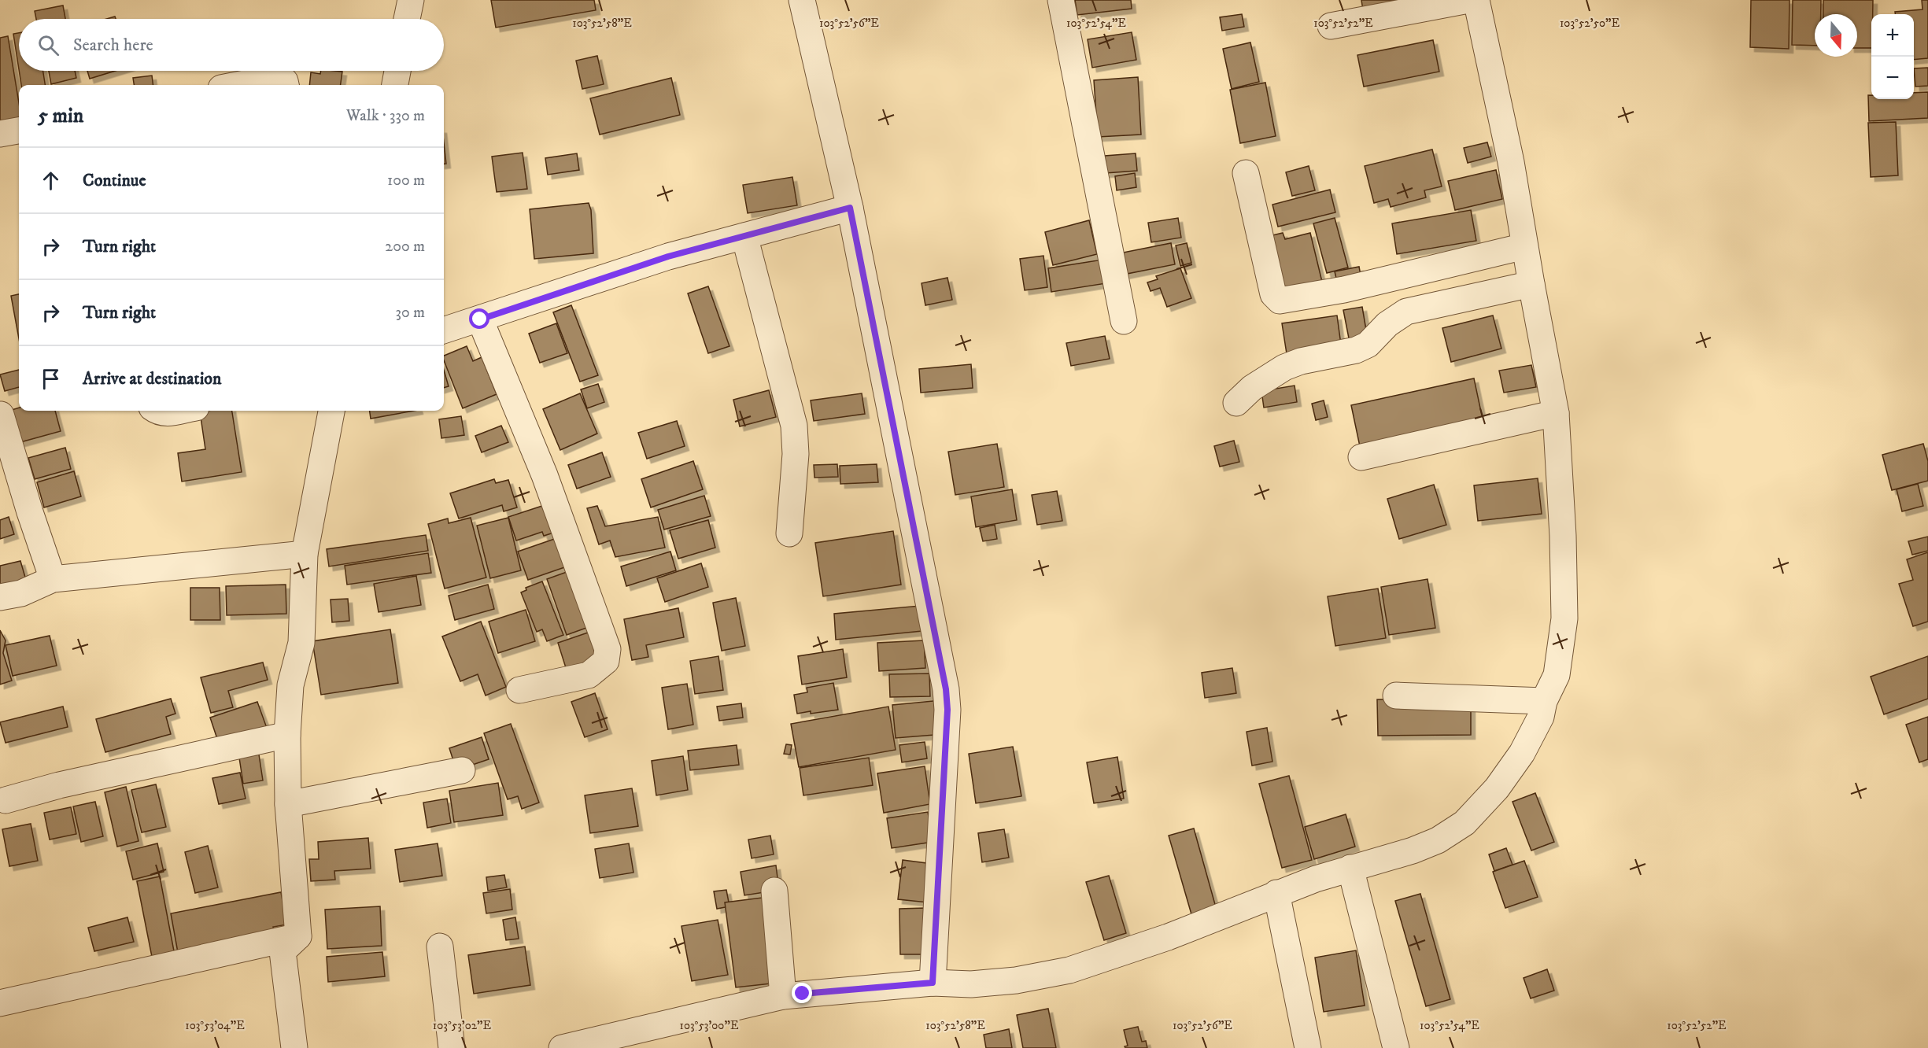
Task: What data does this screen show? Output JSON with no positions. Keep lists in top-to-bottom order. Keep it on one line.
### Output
{"north":"bottom","page":{"map_buttons":["+","−"],"search":"Search here","heading":["5 min","Walk · 330 m"],"list":[["Continue","100 m"],["Turn right","200 m"],["Turn right","30 m"],"Arrive at destination"]},"coordinates":["103°52'58\"E","103°52'56\"E","103°52'54\"E","103°52'52\"E","103°52'50\"E","103°53'04\"E","103°53'02\"E","103°53'00\"E"]}
